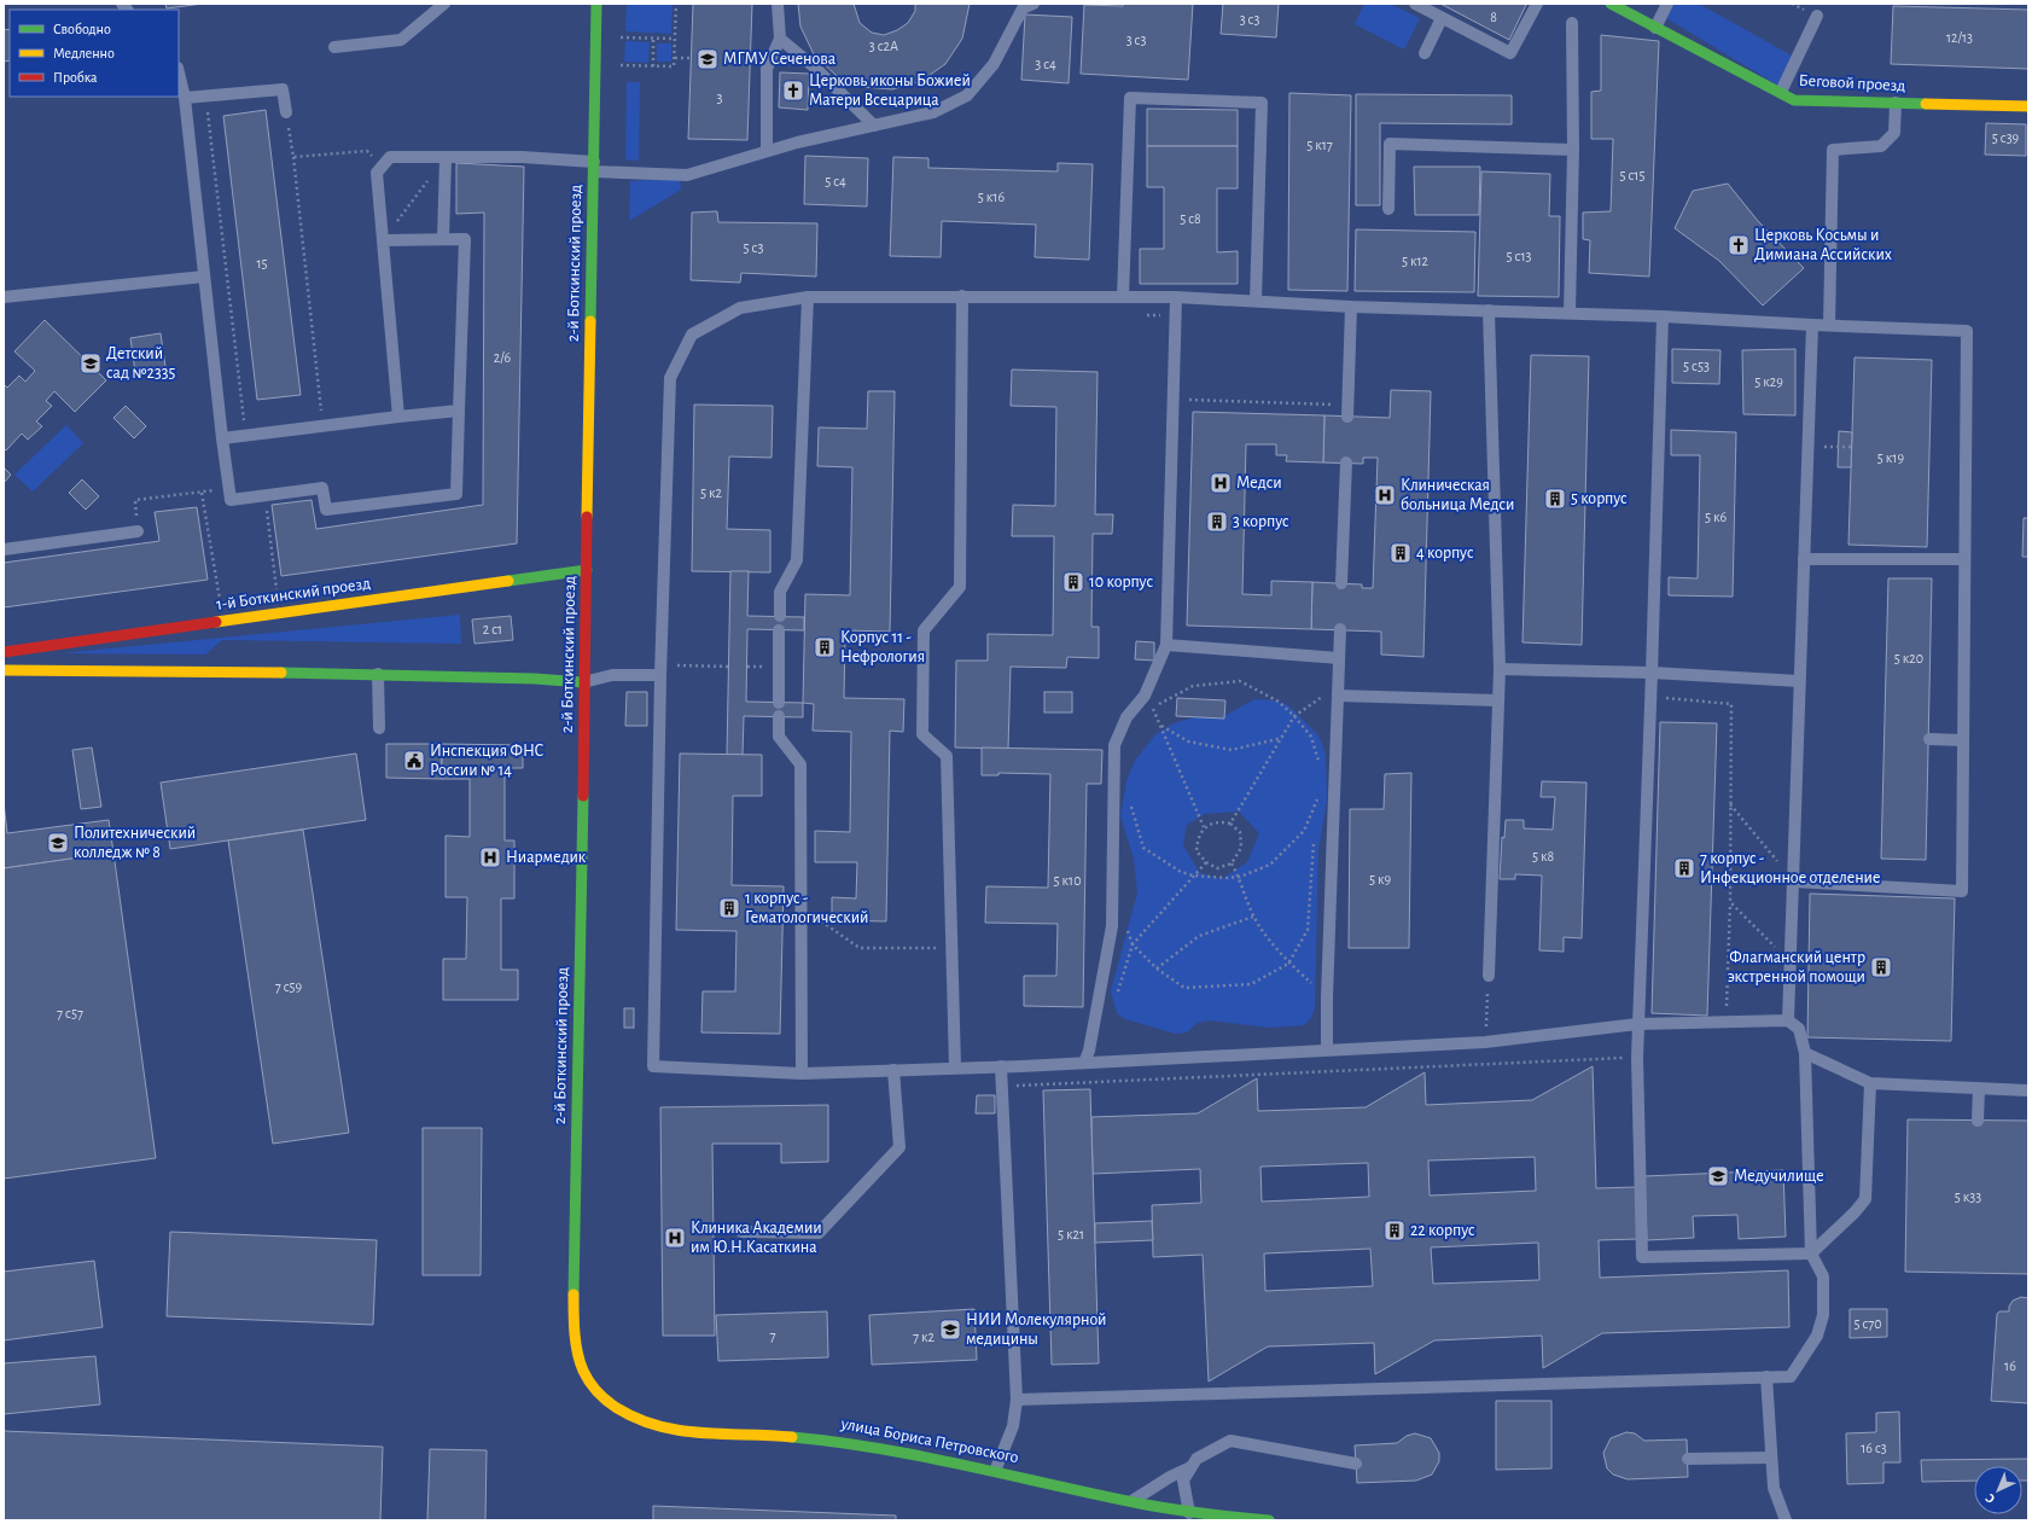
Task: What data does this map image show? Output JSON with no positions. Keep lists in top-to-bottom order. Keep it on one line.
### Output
{"streets":{"street":["Беговой проезд","2-й Боткинский проезд","1-й Боткинский проезд","улица Бориса Петровского"]},"crossings":[["2-й Боткинский проезд","1-й Боткинский проезд"],["2-й Боткинский проезд","улица Бориса Петровского"]],"places":{"school or university":["МГМУ Сеченова","Детский сад №2335","Политехнический колледж № 8","Медучилище","НИИ Молекулярной медицины"],"church":["Церковь иконы Божией Матери Всецарица","Церковь Косьмы и Димиана Ассийских"],"hospital":["Медси","Клиническая больница Медси","Ниармедик","Клиника Академии им Ю.Н.Касаткина"],"building":["5 корпус","3 корпус","4 корпус","10 корпус","Корпус 11 - Нефрология","7 корпус - Инфекционное отделение","1 корпус - Гематологический","Флагманский центр экстренной помощи","22 корпус"],"public building":["Инспекция ФНС России № 14"]},"house_numbers":["8","3 с3","12/13","3 с3","3 с2А","3 с4","3","5 с39","5 к17","5 с15","5 с4","5 к16","5 с8","5 с3","5 с13","5 к12","15","2/6","5 с53","5 к29","5 к19","5 к2","5 к6","2 с1","5 к20","5 к8","5 к9","5 к10","7 с59","7 с57","5 к33","5 к21","5 с70","7","7 к2","16","16 с3"],"legend":["Свободно","Медленно","Пробка"],"north":"bottom left"}
